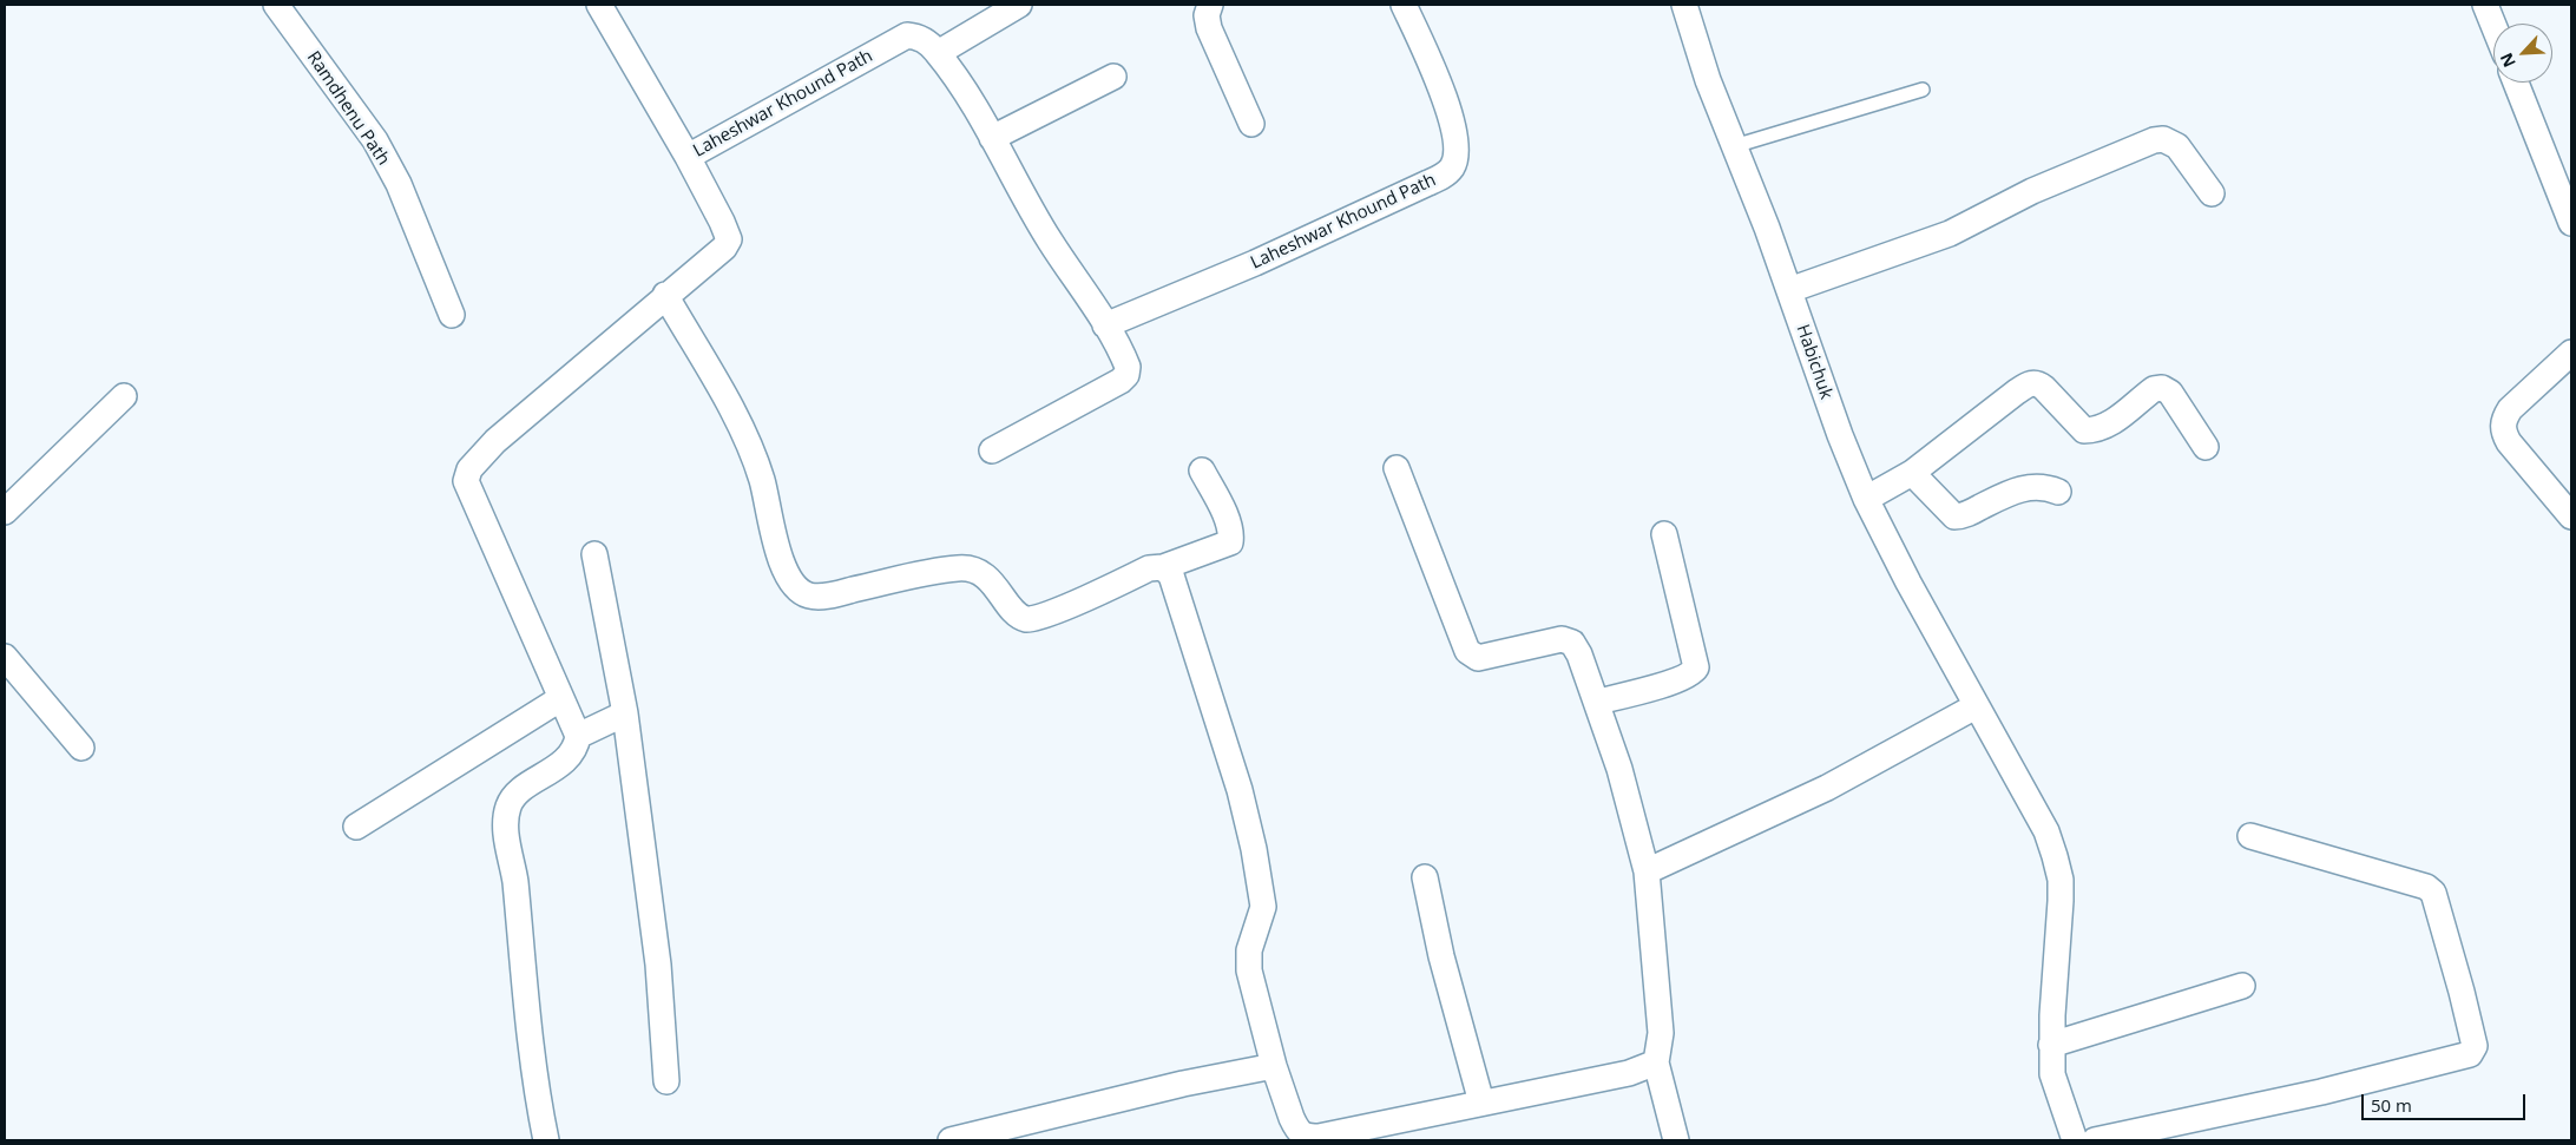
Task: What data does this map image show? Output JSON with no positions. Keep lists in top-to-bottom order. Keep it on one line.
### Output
{"streets":{"street":["Laheshwar Khound Path","Ramdhenu Path","Habichuk"]},"scale_bar":"50 m","north":"bottom left"}
